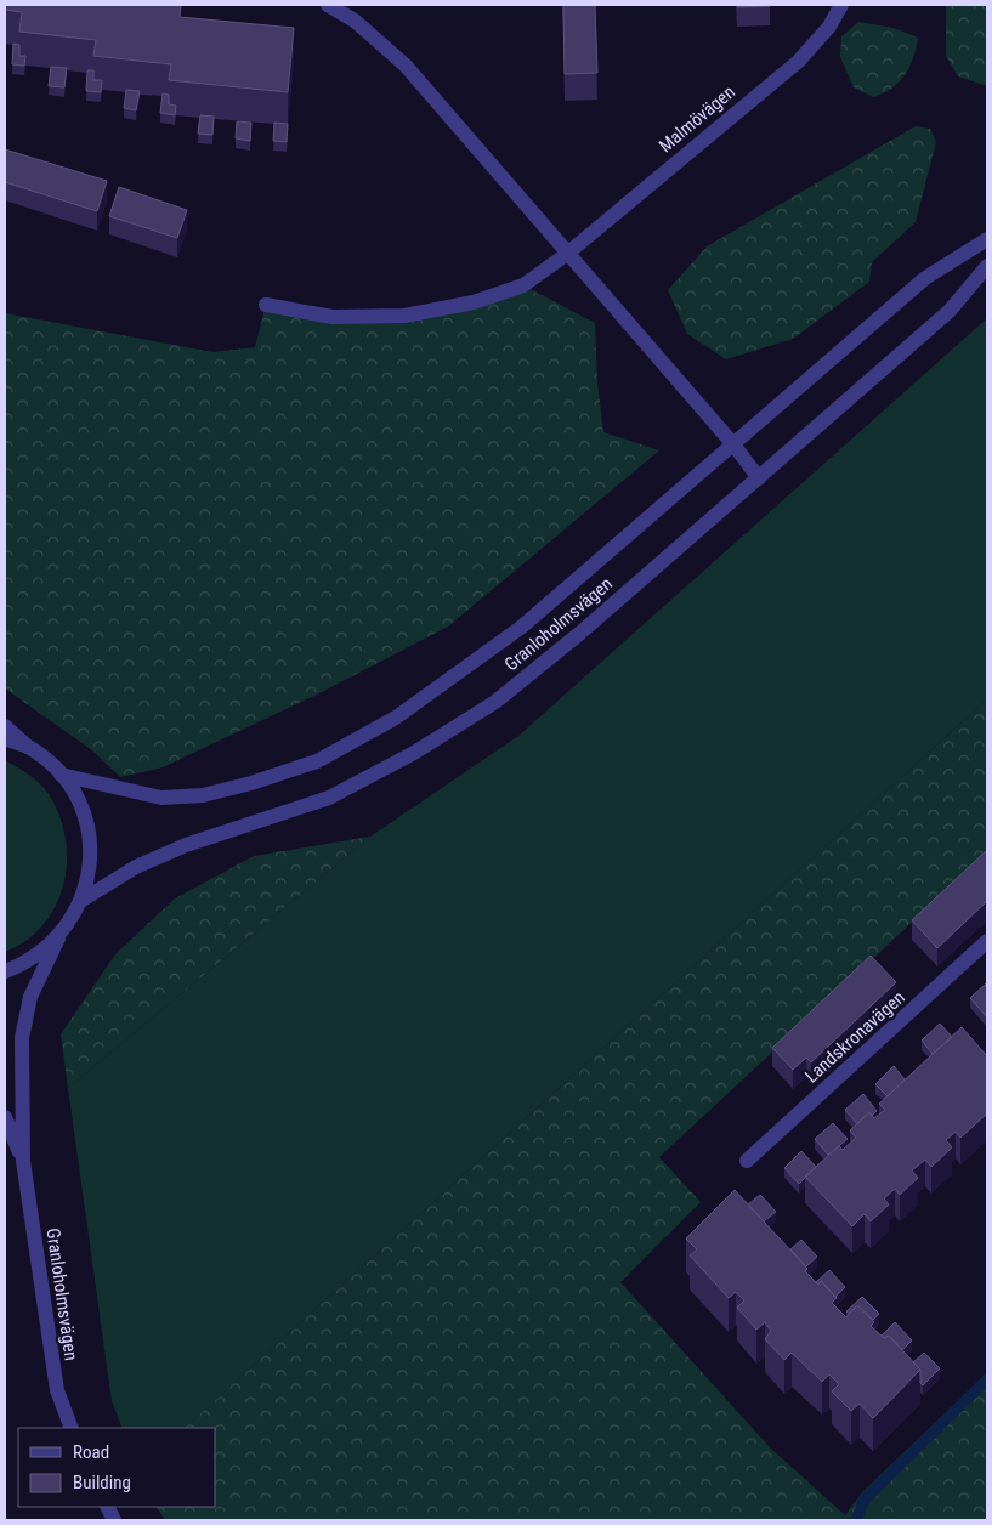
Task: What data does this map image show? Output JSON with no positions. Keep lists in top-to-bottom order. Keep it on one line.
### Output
{"streets":{"street":["Malmövägen","Granloholmsvägen","Landskronavägen"]},"legend":["Road","Building"]}
